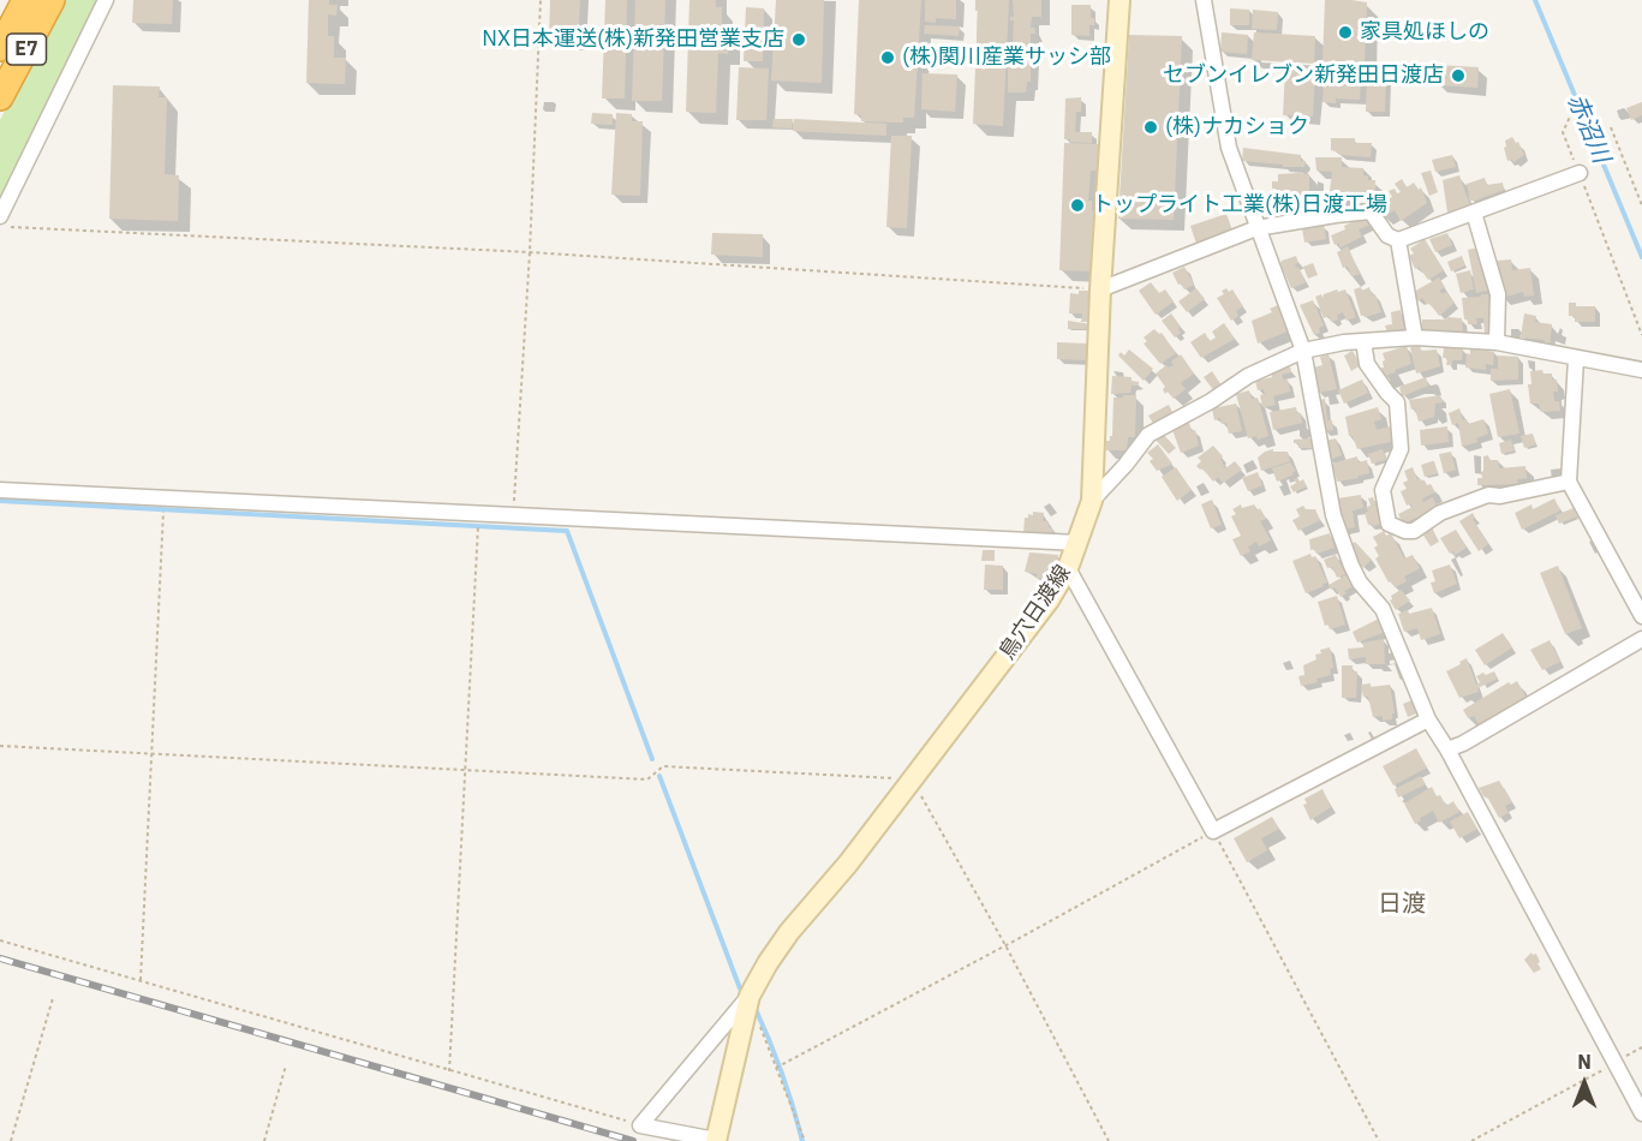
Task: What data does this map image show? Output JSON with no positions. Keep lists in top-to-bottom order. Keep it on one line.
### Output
{"streets":{"highway":["E7"],"main road":["鳥穴日渡線"]},"districts":["日渡"],"water":["赤沼川"],"places":["家具処ほしの","NX日本運送(株)新発田営業支店","(株)関川産業サッシ部","セブンイレブン新発田日渡店","(株)ナカショク","トップライト工業(株)日渡工場"],"north":"top"}
